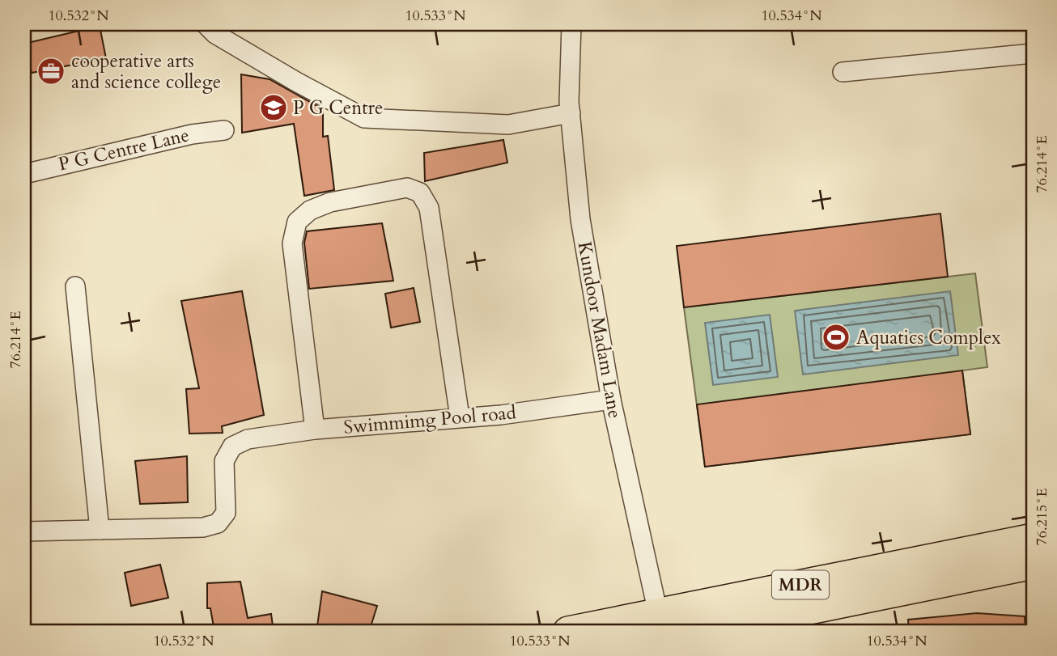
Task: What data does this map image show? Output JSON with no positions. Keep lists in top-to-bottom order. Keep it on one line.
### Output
{"streets":{"main road":["MDR"],"street":["P G Centre Lane","Kundoor Madam Lane","Swimmimg Pool road"]},"crossings":[["Kundoor Madam Lane","Swimmimg Pool road"],["Kundoor Madam Lane","MDR"]],"places":{"office":["cooperative arts and science college"],"school or university":["P G Centre"],"sports":["Aquatics Complex"]},"coordinates":["10.532°N","10.533°N","10.534°N","76.214°E","76.215°E"]}
